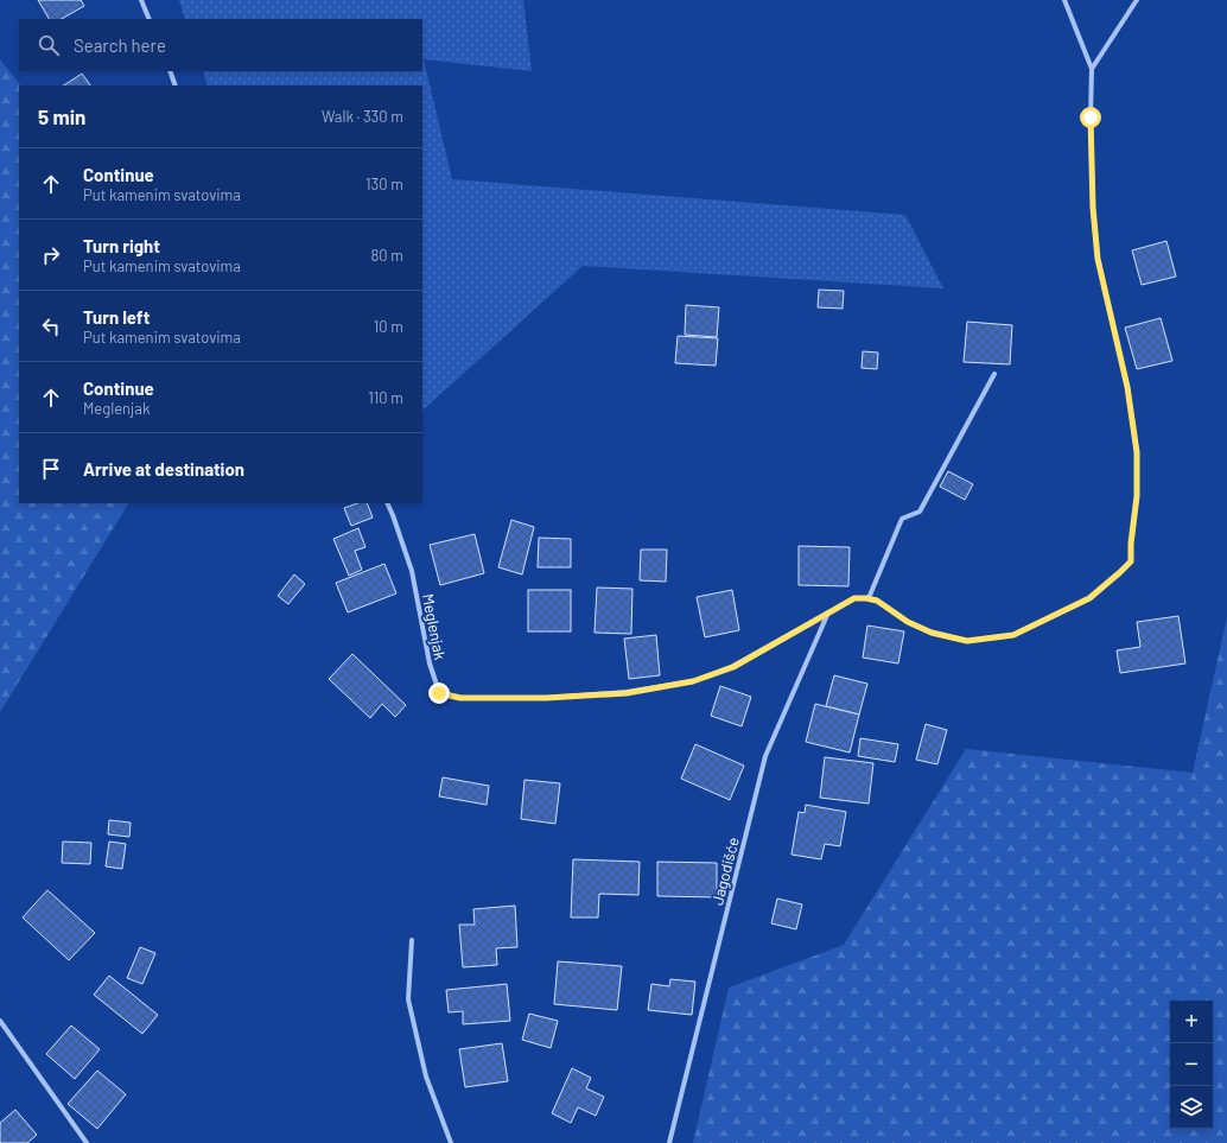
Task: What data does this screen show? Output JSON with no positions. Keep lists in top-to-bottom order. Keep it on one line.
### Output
{"streets":{"street":["Meglenjak","Jagodišće"]},"crossings":[["Meglenjak","Jagodišće"]],"page":{"search":"Search here","heading":["5 min","Walk · 330 m"],"list":[["Continue","Put kamenim svatovima","130 m"],["Turn right","Put kamenim svatovima","80 m"],["Turn left","Put kamenim svatovima","10 m"],["Continue","Meglenjak","110 m"],"Arrive at destination"],"map_buttons":["+","−"]}}
